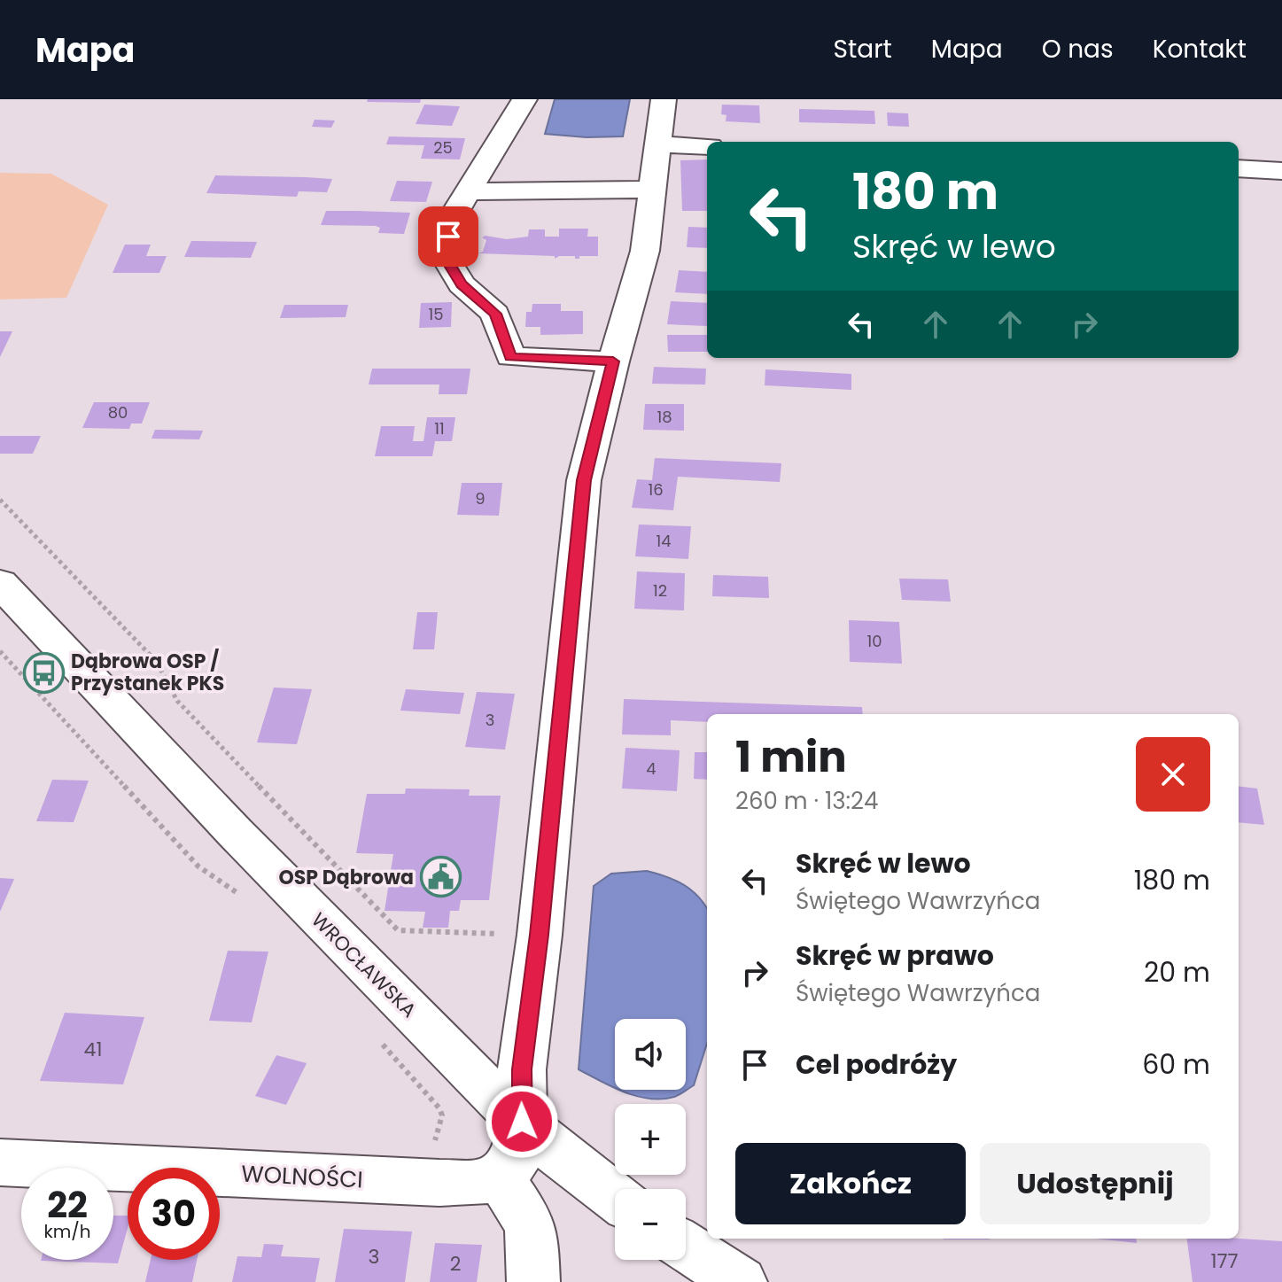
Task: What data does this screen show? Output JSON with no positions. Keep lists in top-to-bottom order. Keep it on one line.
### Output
{"streets":{"street":["WROCŁAWSKA","WOLNOŚCI"]},"places":{"bus stop":["Dąbrowa OSP / Przystanek PKS"],"public building":["OSP Dąbrowa"]},"house_numbers":["25","15","80","18","11","16","9","14","12","10","3","4","41","3","177","2"],"page":{"header":"Mapa","nav":["Start","Mapa","O nas","Kontakt"],"turn":["180 m","Skręć w lewo"],"heading":["1 min","260 m · 13:24"],"list":[{"name":"Skręć w lewo","note":"Świętego Wawrzyńca","value":"180 m"},{"name":"Skręć w prawo","note":"Świętego Wawrzyńca","value":"20 m"},{"name":"Cel podróży","value":"60 m"}],"map_buttons":["+","−"],"buttons":["Zakończ","Udostępnij"],"speed":"22 km/h","limit":"30"}}
